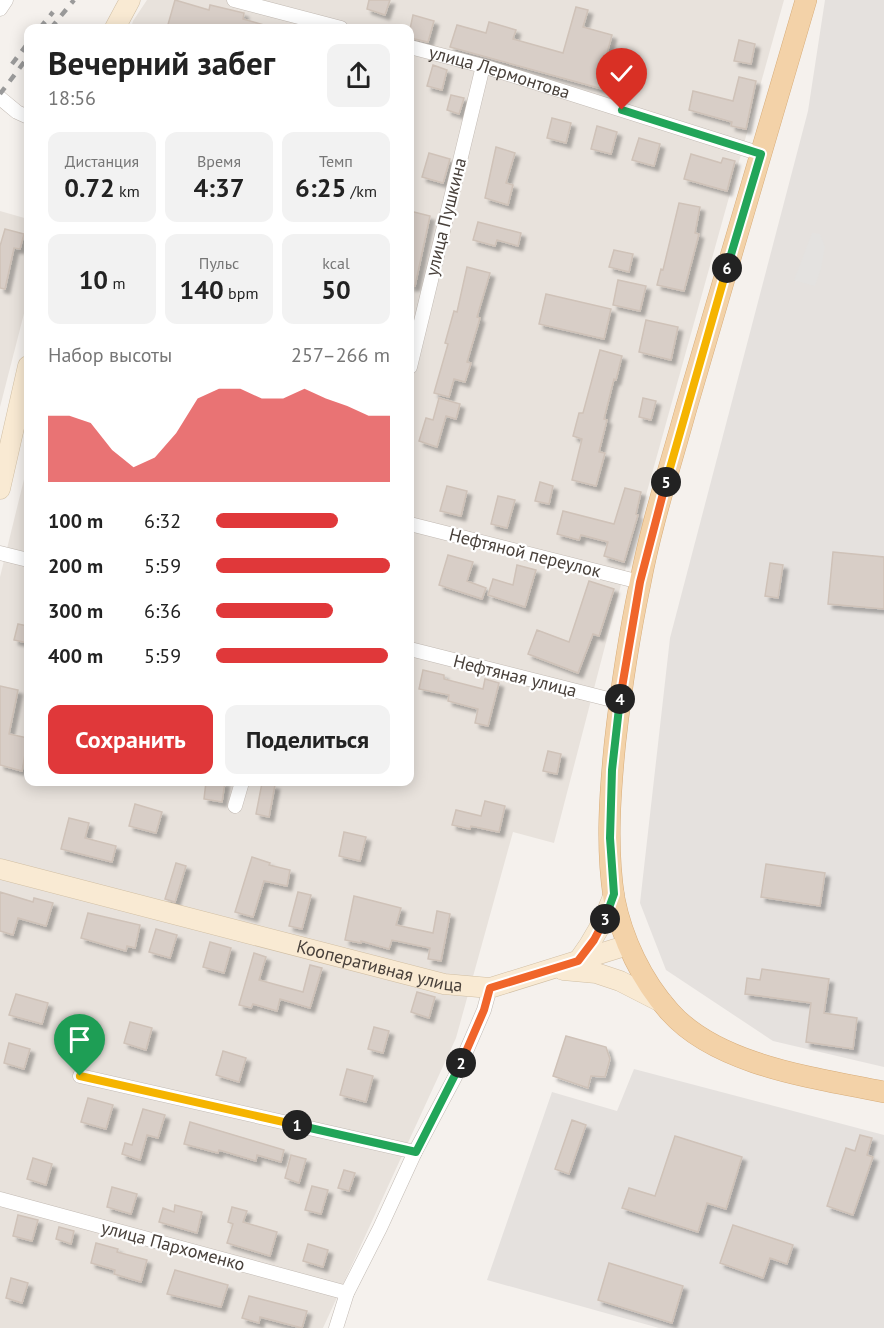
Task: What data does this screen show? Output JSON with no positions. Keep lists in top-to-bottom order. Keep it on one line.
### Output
{"streets":{"street":["улица Лермонтова","улица Пушкина","Нефтяной переулок","Нефтяная улица","Кооперативная улица","улица Пархоменко"]},"crossings":[["улица Лермонтова","улица Пушкина"]],"page":{"heading":["Вечерний забег","18:56"],"stats":[["Дистанция","0.72 km"],["Время","4:37"],["Темп","6:25 /km"],["10 m"],["Пульс","140 bpm"],["kcal","50"]],"pins":["6","5","4","3","2","1"],"chart":["Набор высоты","257–266 m"],"list":[{"name":"100 m","note":"6:32"},{"name":"200 m","note":"5:59"},{"name":"300 m","note":"6:36"},{"name":"400 m","note":"5:59"}],"buttons":["Сохранить","Поделиться"]}}
